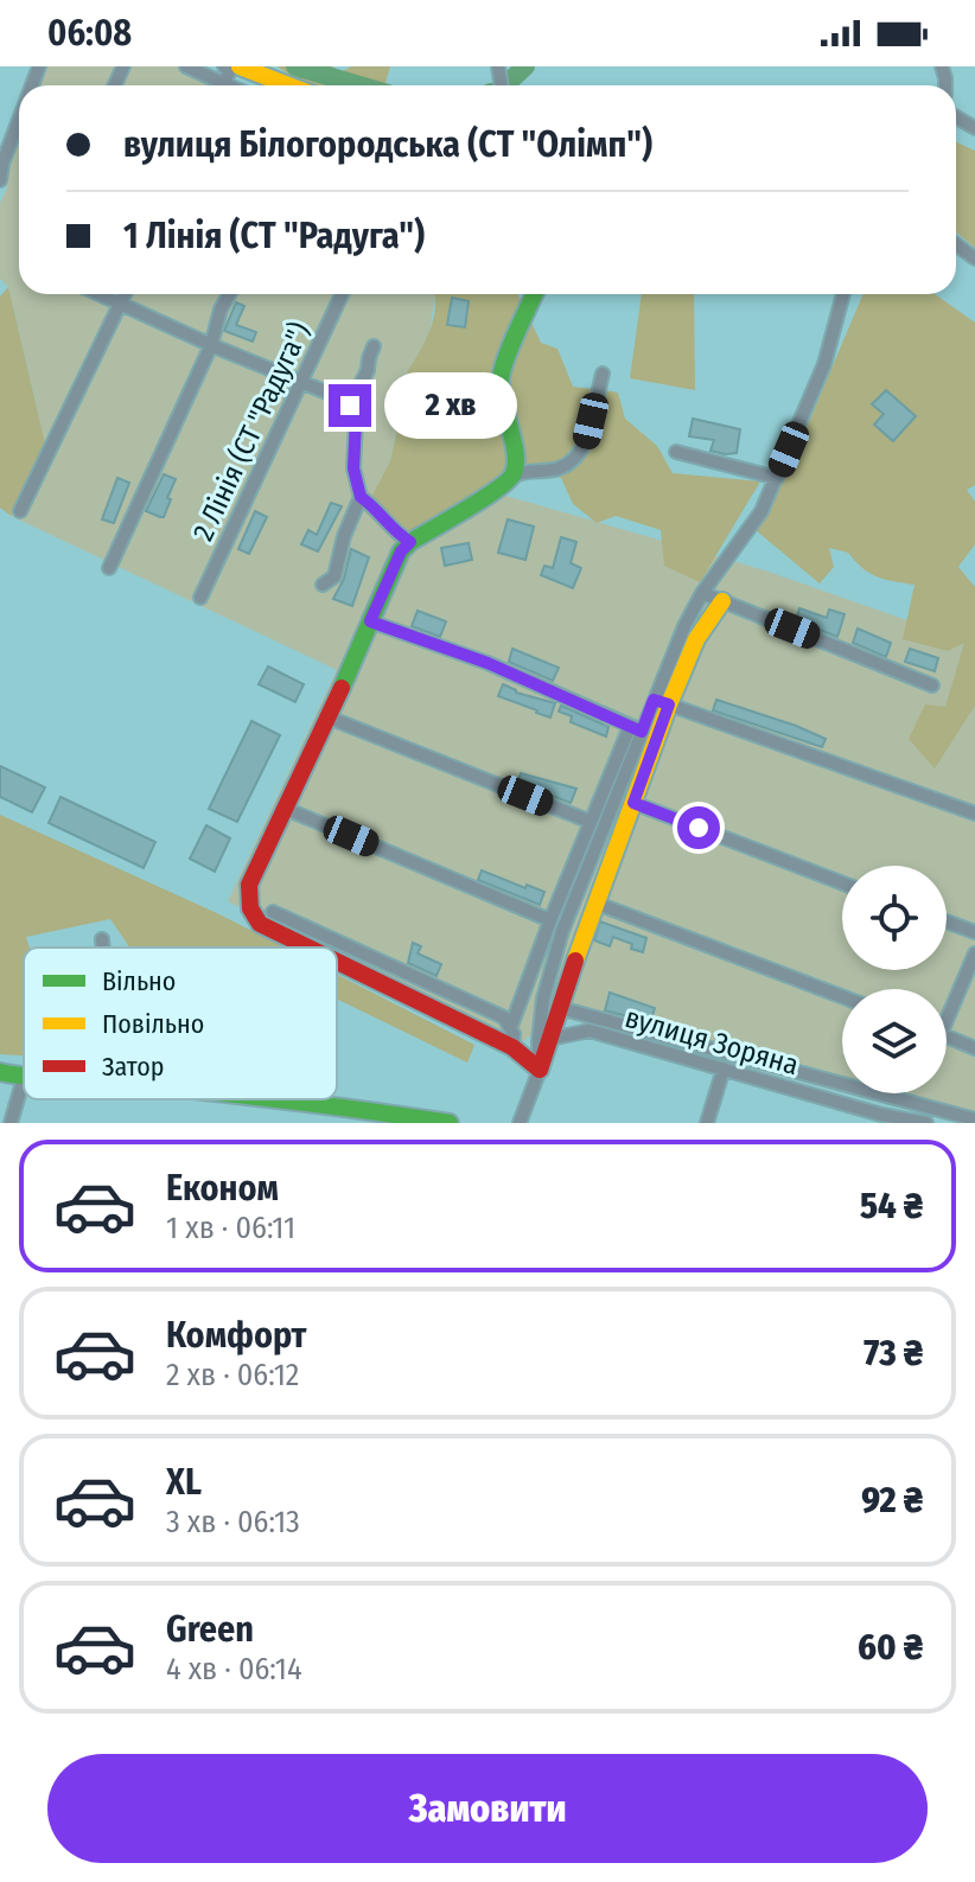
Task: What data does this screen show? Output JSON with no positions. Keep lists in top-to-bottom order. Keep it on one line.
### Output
{"streets":{"street":["2 Лінія (СТ \"Радуга\")","вулиця Зоряна"]},"legend":["Вільно","Повільно","Затор"],"page":{"status":"06:08","banner":["вулиця Білогородська (СТ \"Олімп\")","1 Лінія (СТ \"Радуга\")"],"bubble":"2 хв","list":[{"name":"Економ","note":"1 хв · 06:11","value":"54 ₴"},{"name":"Комфорт","note":"2 хв · 06:12","value":"73 ₴"},{"name":"XL","note":"3 хв · 06:13","value":"92 ₴"},{"name":"Green","note":"4 хв · 06:14","value":"60 ₴"}],"buttons":"Замовити"}}
